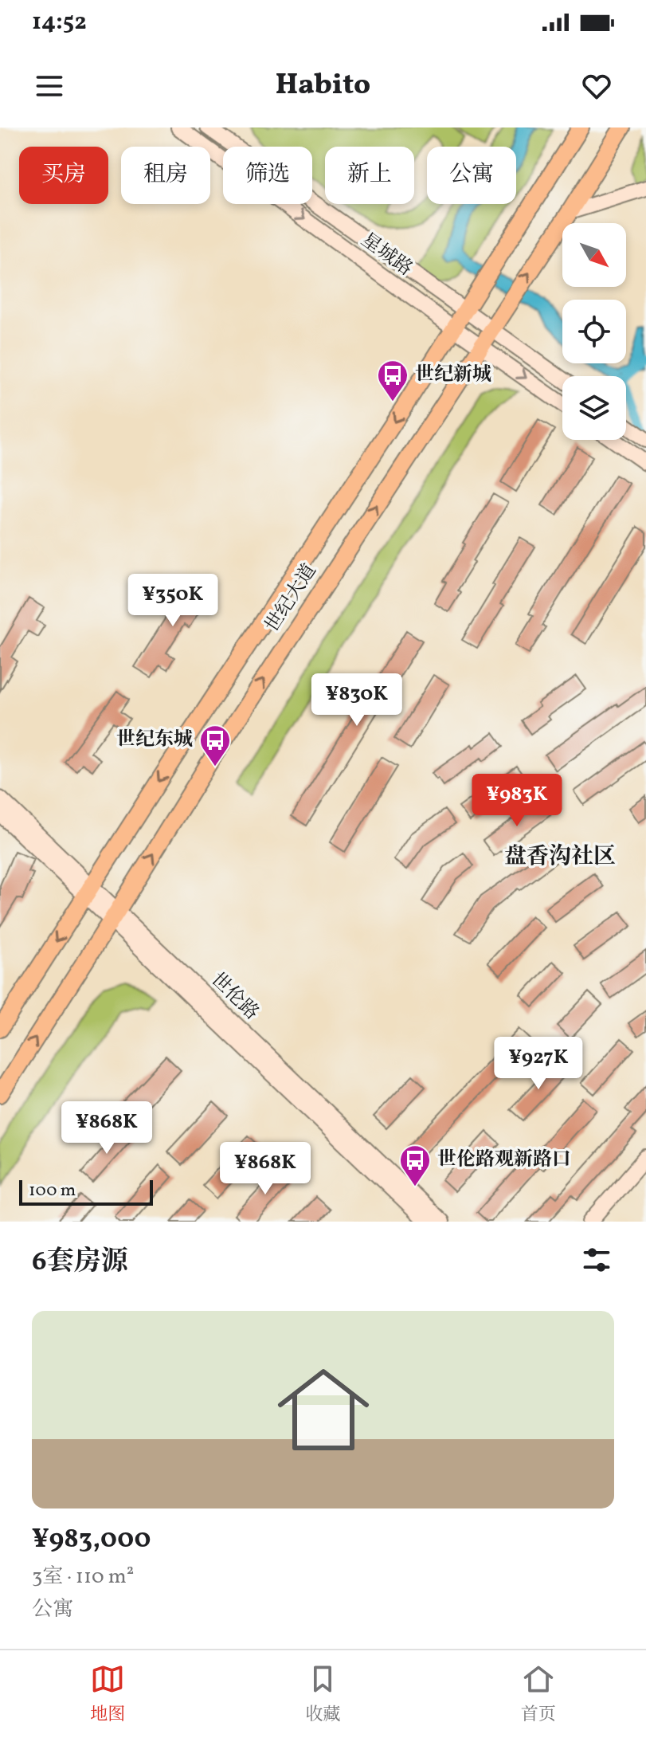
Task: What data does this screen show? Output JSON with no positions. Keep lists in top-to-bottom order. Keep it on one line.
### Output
{"streets":{"main road":["世纪大道"],"street":["星城路","世伦路"]},"crossings":[["星城路","世纪大道"],["世纪大道","世伦路"]],"districts":["盘香沟社区"],"places":{"bus stop":["世纪新城","世纪东城","世伦路观新路口"]},"scale_bar":"100 m","north":"bottom right","page":{"status":"14:52","header":"Habito","chip":["买房","租房","筛选","新上","公寓"],"price":["¥350K","¥830K","¥983K","¥927K","¥868K","¥868K"],"scale":"100 m","heading":"6套房源","list":[{"name":"¥983,000","note":"3室 · 110 m² · 公寓"}],"tabs":["地图","收藏","首页"]}}
